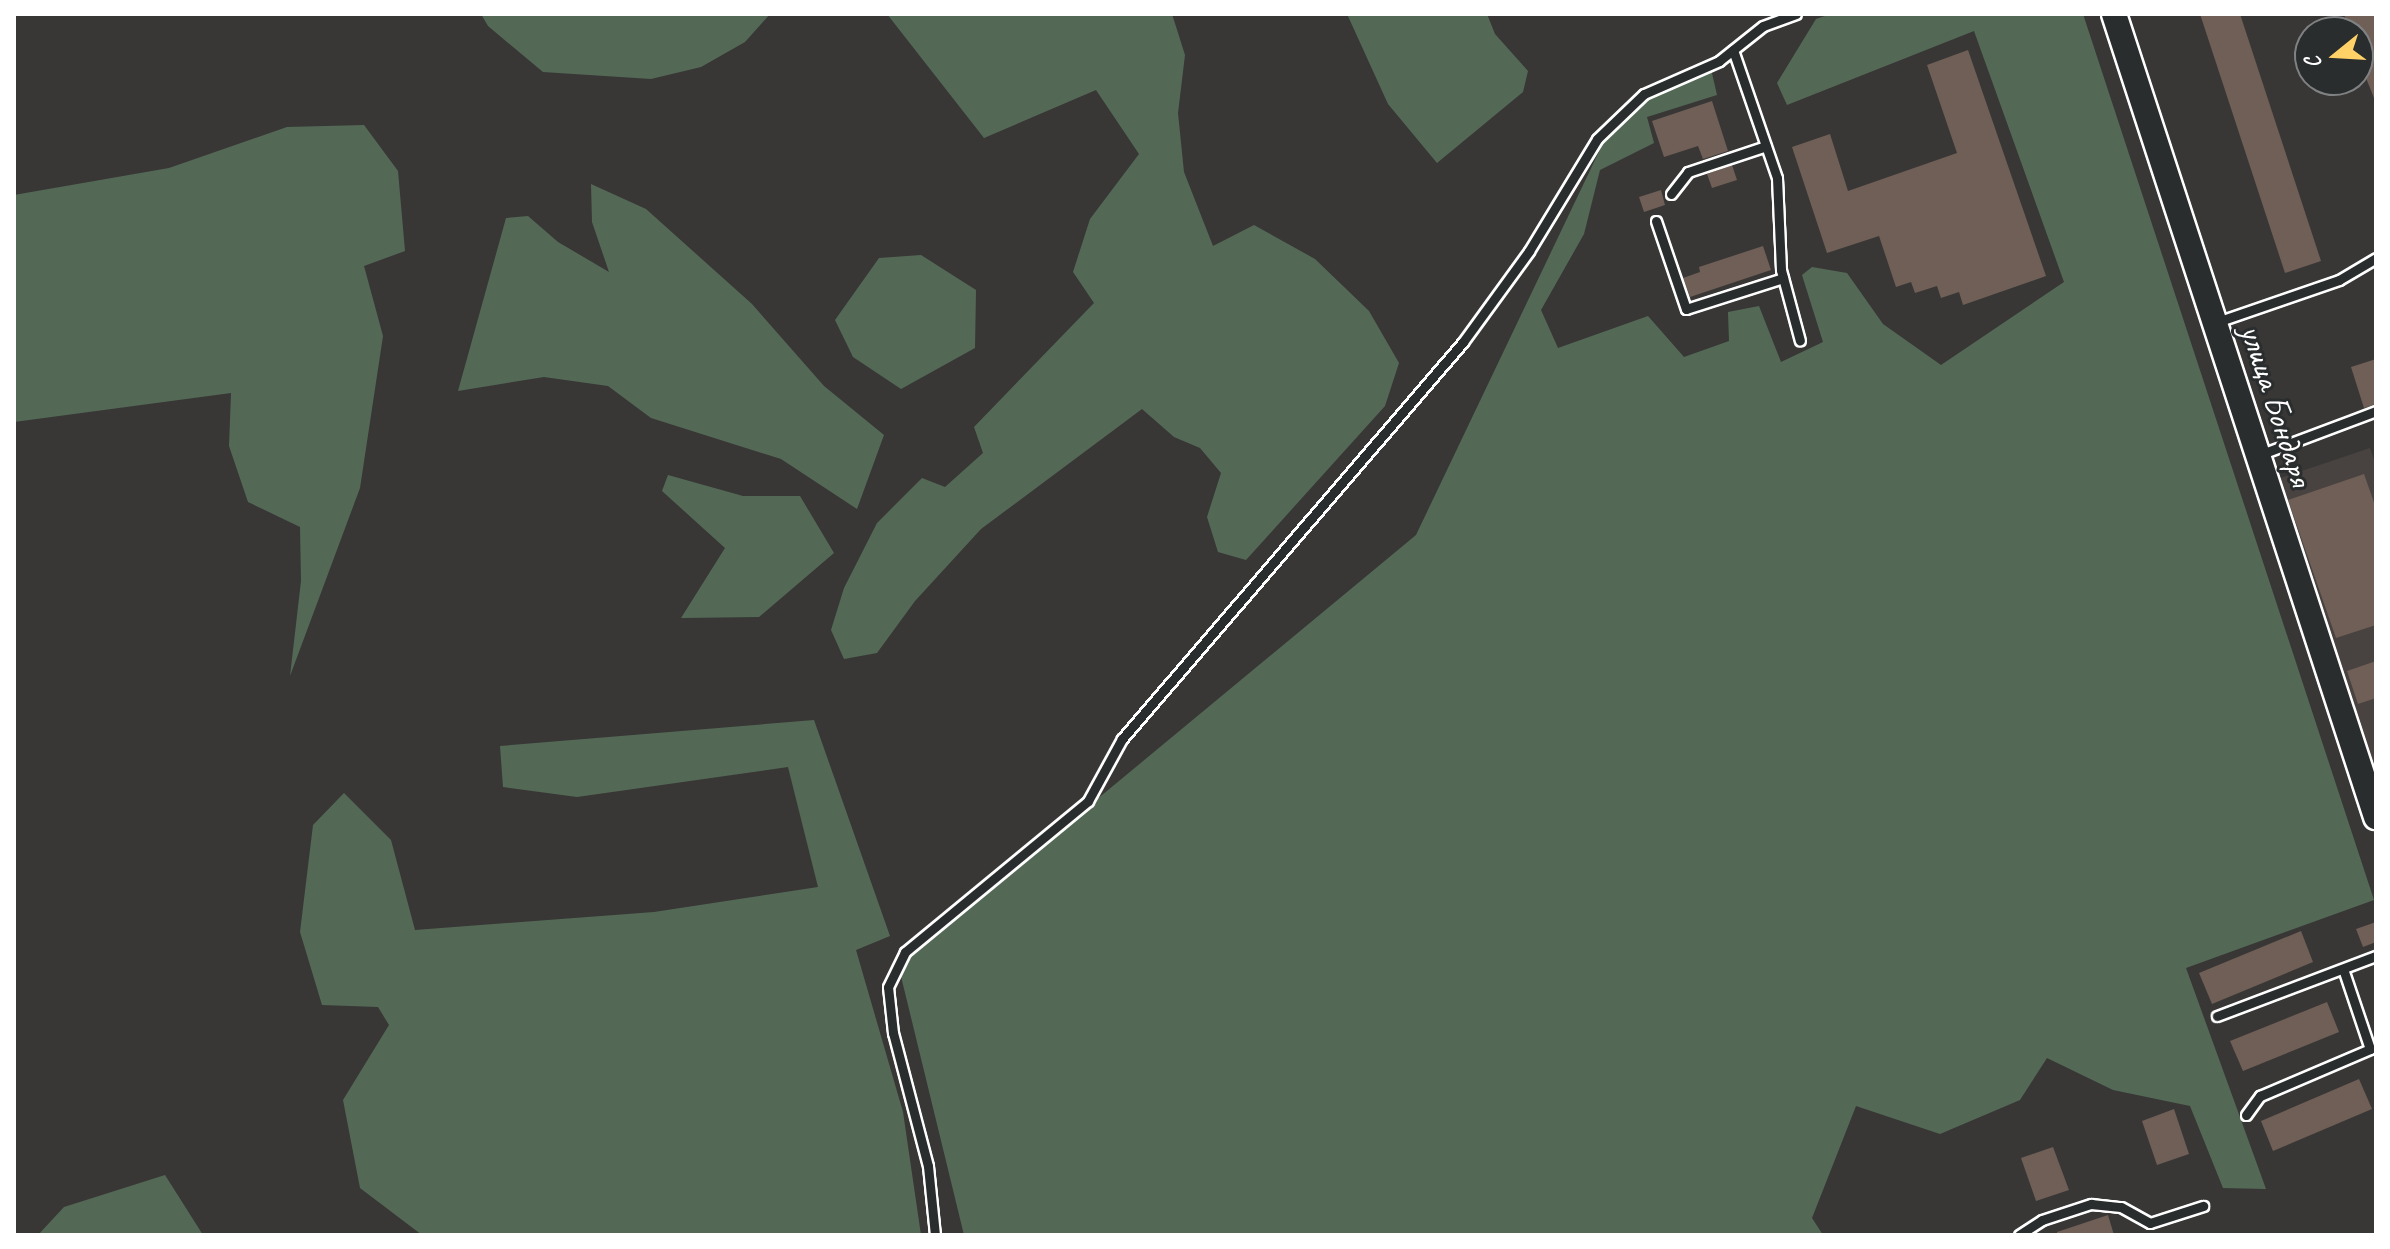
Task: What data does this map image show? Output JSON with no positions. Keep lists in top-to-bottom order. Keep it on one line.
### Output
{"streets":{"main road":["улица Бондаря"]},"north":"left"}
